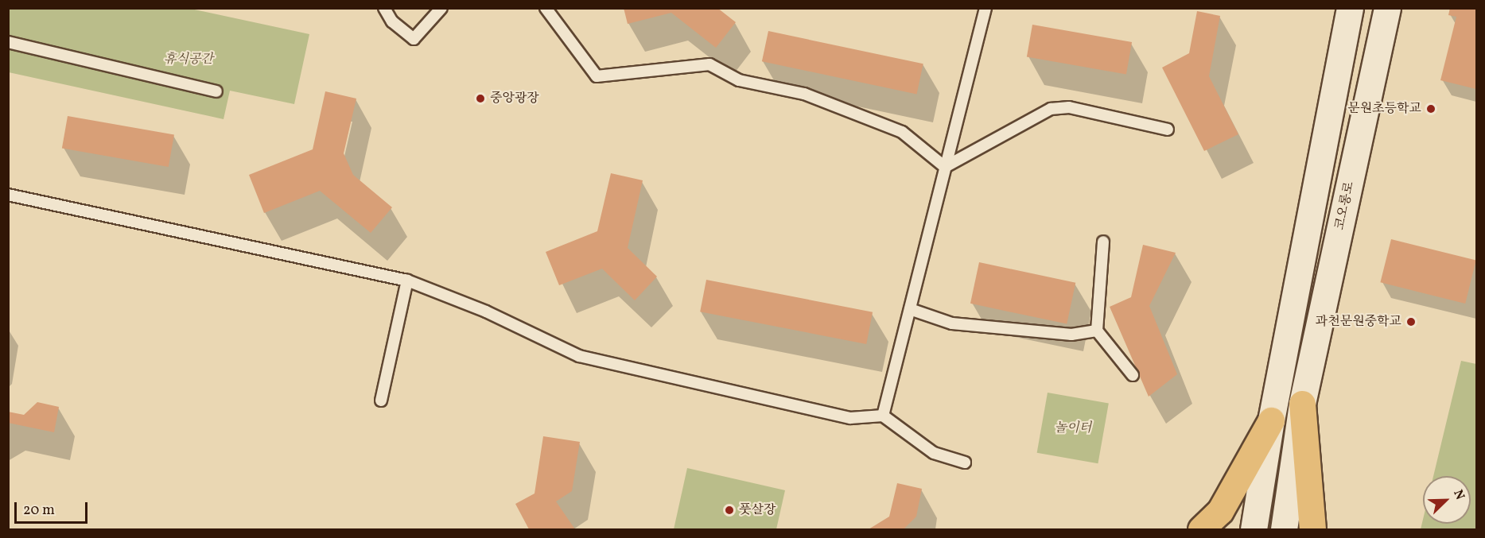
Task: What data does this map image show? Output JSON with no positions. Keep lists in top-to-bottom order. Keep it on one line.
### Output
{"streets":{"street":["코오롱로"]},"parks":["휴식공간","놀이터"],"places":["중앙광장","문원초등학교","과천문원중학교","풋살장"],"scale_bar":"20 m","north":"top right"}
